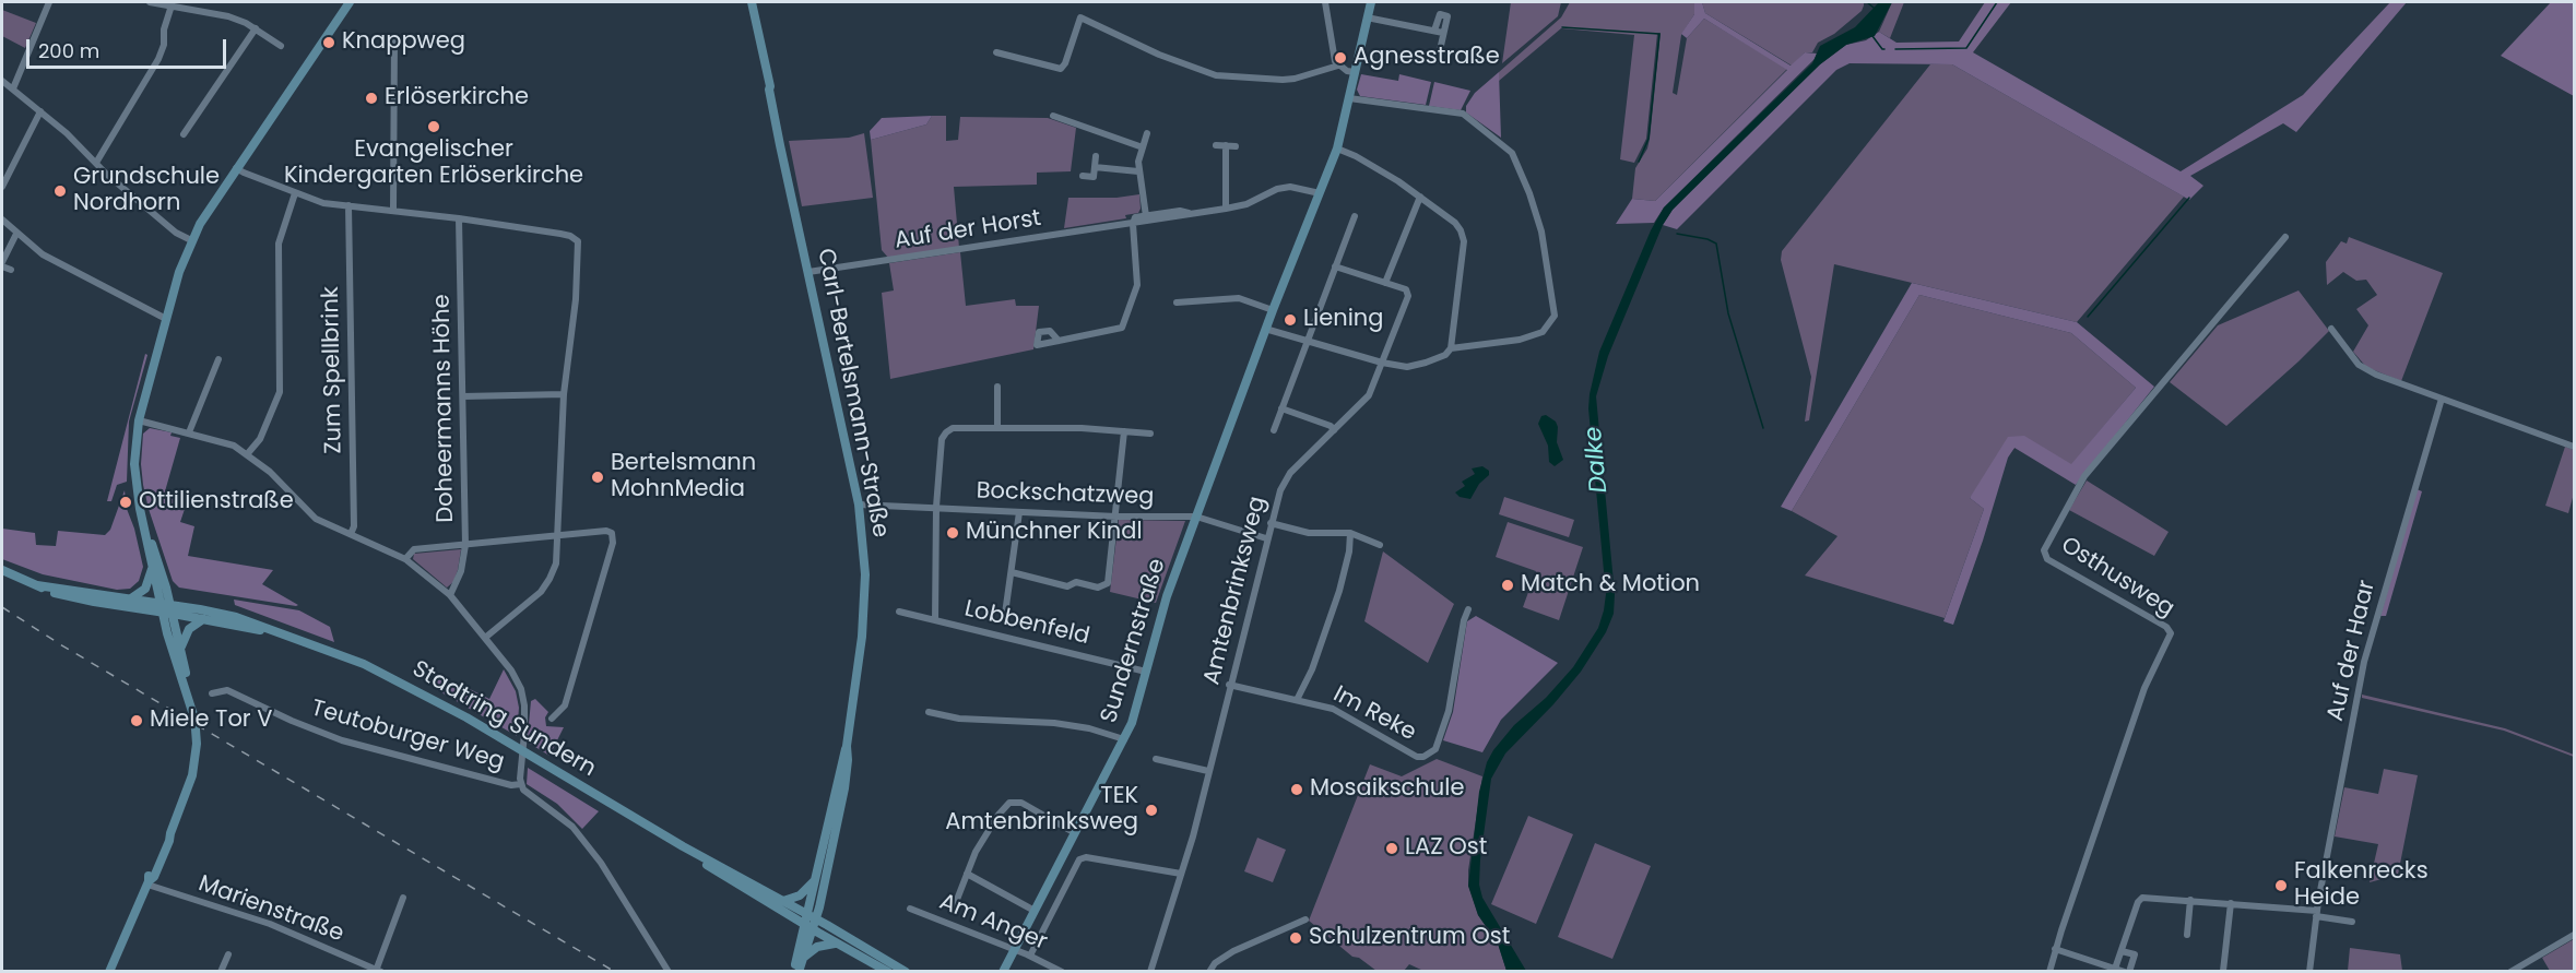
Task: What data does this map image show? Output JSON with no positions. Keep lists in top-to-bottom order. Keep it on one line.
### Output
{"streets":{"main road":["Carl-Bertelsmann-Straße","Sundernstraße","Stadtring Sundern"],"street":["Auf der Horst","Zum Spellbrink","Doheermanns Höhe","Bockschatzweg","Osthusweg","Amtenbrinksweg","Lobbenfeld","Auf der Haar","Im Reke","Teutoburger Weg","Marienstraße","Am Anger"]},"crossings":[["Auf der Horst","Carl-Bertelsmann-Straße"],["Auf der Horst","Sundernstraße"],["Carl-Bertelsmann-Straße","Bockschatzweg"],["Carl-Bertelsmann-Straße","Stadtring Sundern"],["Bockschatzweg","Amtenbrinksweg"],["Bockschatzweg","Sundernstraße"],["Amtenbrinksweg","Im Reke"],["Lobbenfeld","Sundernstraße"],["Sundernstraße","Am Anger"]],"water":["Dalke"],"places":["Knappweg","Agnesstraße","Erlöserkirche","Evangelischer Kindergarten Erlöserkirche","Grundschule Nordhorn","Liening","Bertelsmann MohnMedia","Ottilienstraße","Münchner Kindl","Match & Motion","Miele Tor V","Mosaikschule","TEK Amtenbrinksweg","LAZ Ost","Falkenrecks Heide","Schulzentrum Ost"],"scale_bar":"200 m"}
